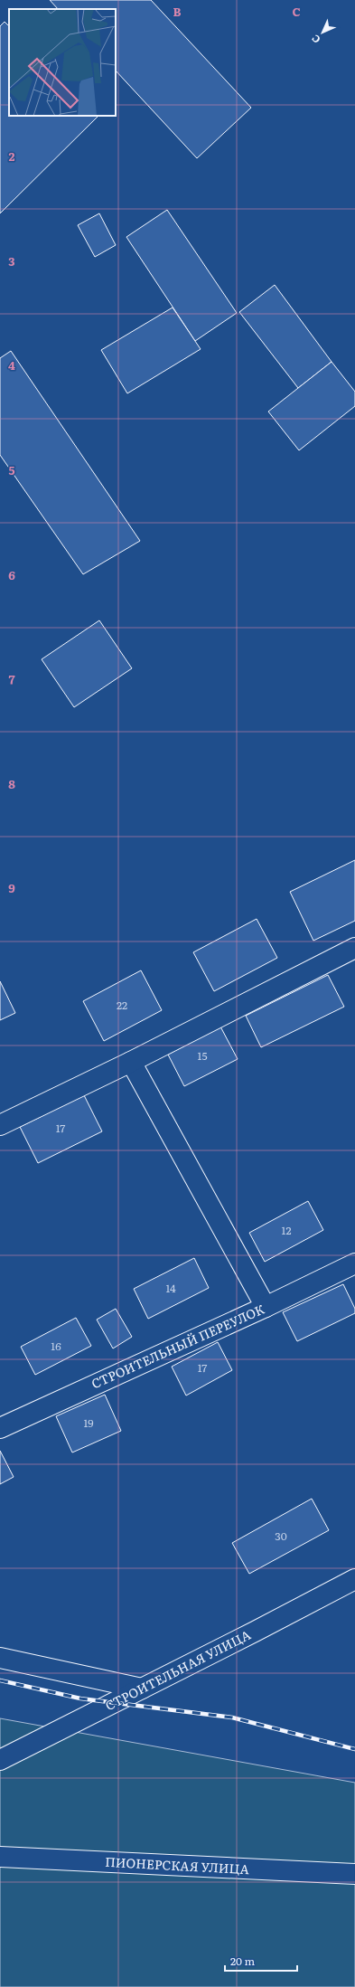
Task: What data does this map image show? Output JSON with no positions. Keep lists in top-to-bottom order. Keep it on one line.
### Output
{"streets":{"street":["СТРОИТЕЛЬНЫЙ ПЕРЕУЛОК","СТРОИТЕЛЬНАЯ УЛИЦА","ПИОНЕРСКАЯ УЛИЦА"]},"house_numbers":["22","15","17","12","14","16","17","19","30"],"scale_bar":"20 m","north":"bottom left","grid":{"columns":["B","C"],"rows":["2","3","4","5","6","7","8","9"]}}
